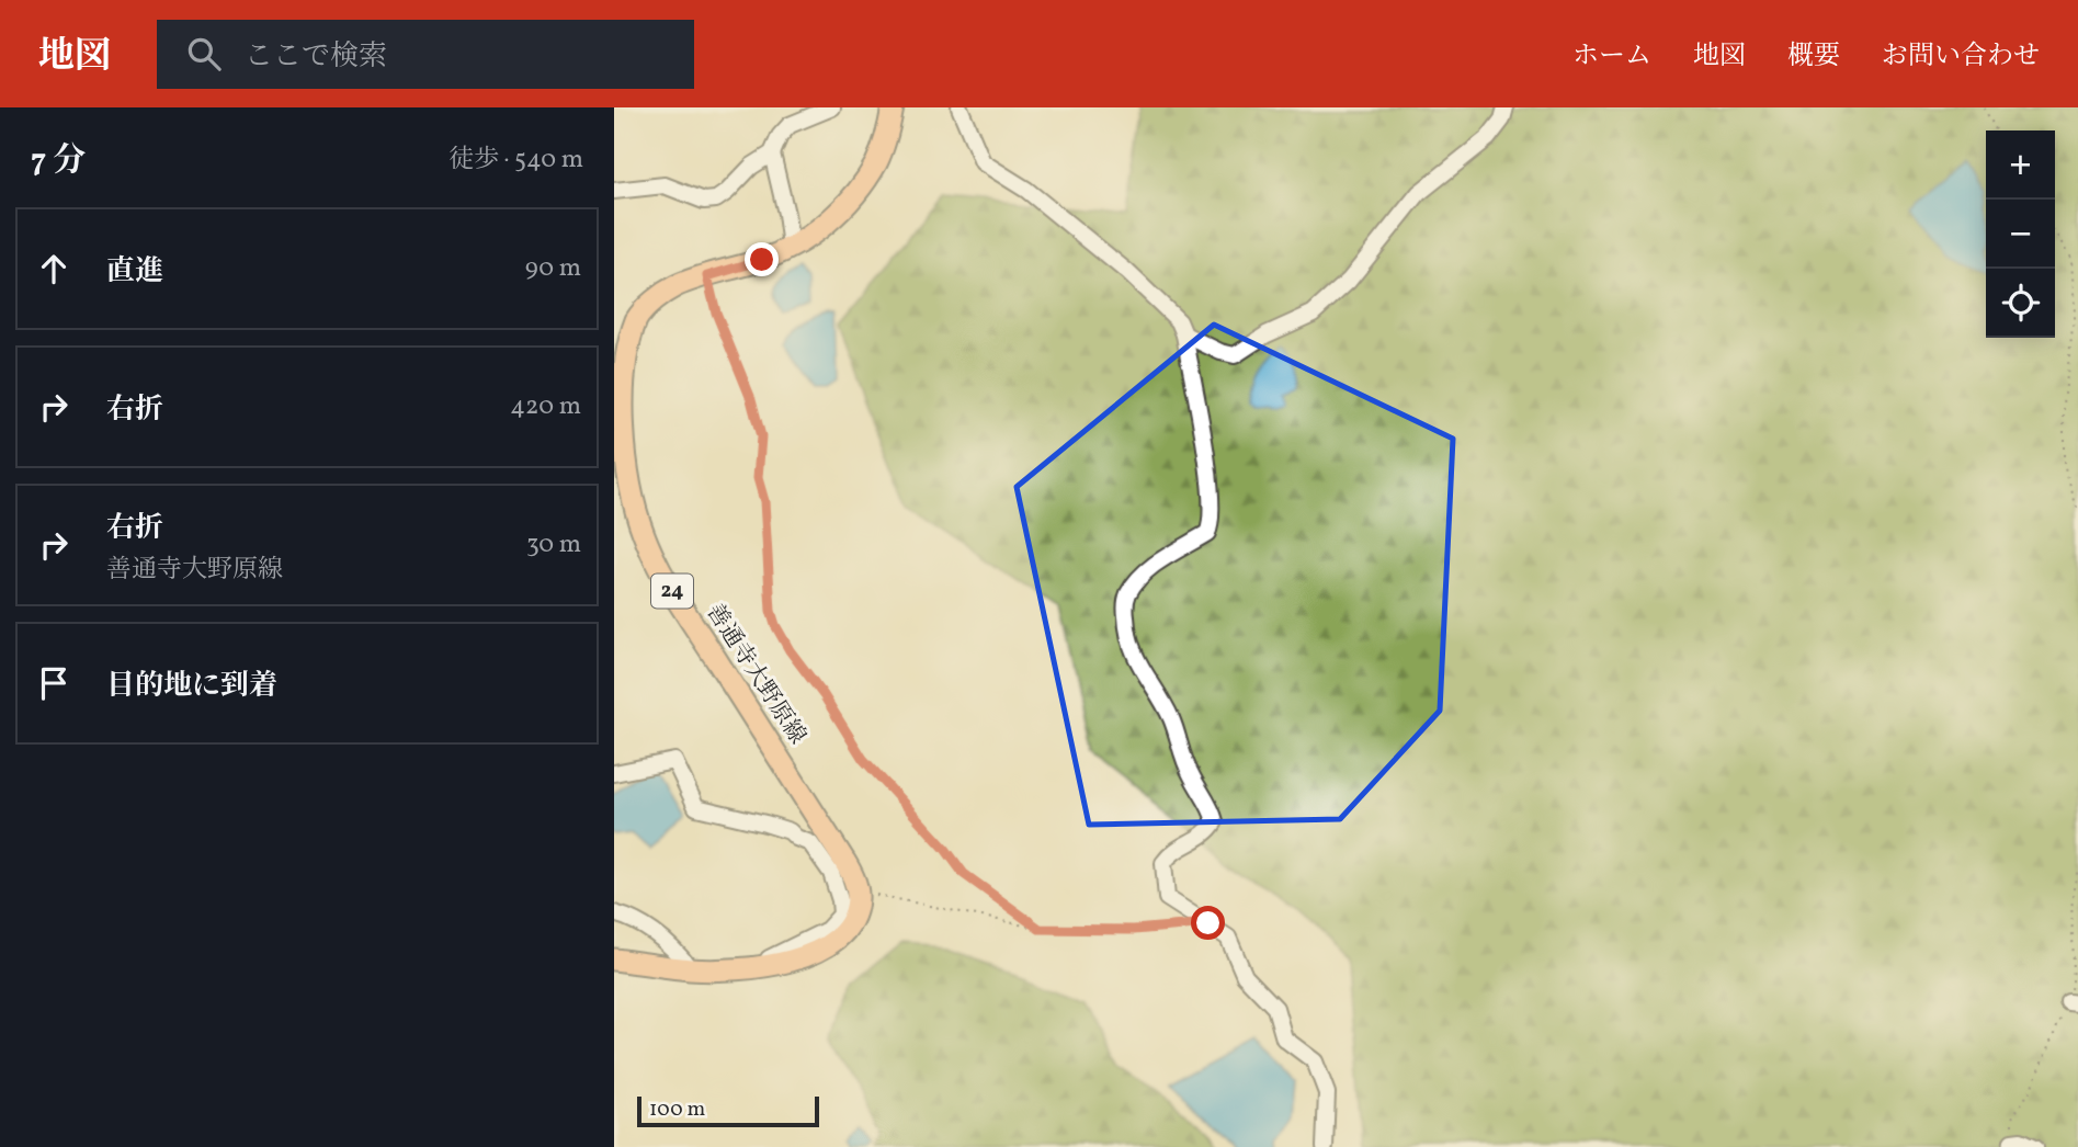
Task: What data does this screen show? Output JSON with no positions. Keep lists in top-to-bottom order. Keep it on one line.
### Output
{"streets":{"main road":["24","善通寺大野原線"]},"scale_bar":"100 m","page":{"header":"地図","search":"ここで検索","nav":["ホーム","地図","概要","お問い合わせ"],"heading":["7 分","徒歩 · 540 m"],"map_buttons":["+","−"],"list":[["直進","90 m"],["右折","420 m"],["右折","善通寺大野原線","30 m"],"目的地に到着"],"scale":"100 m"}}
